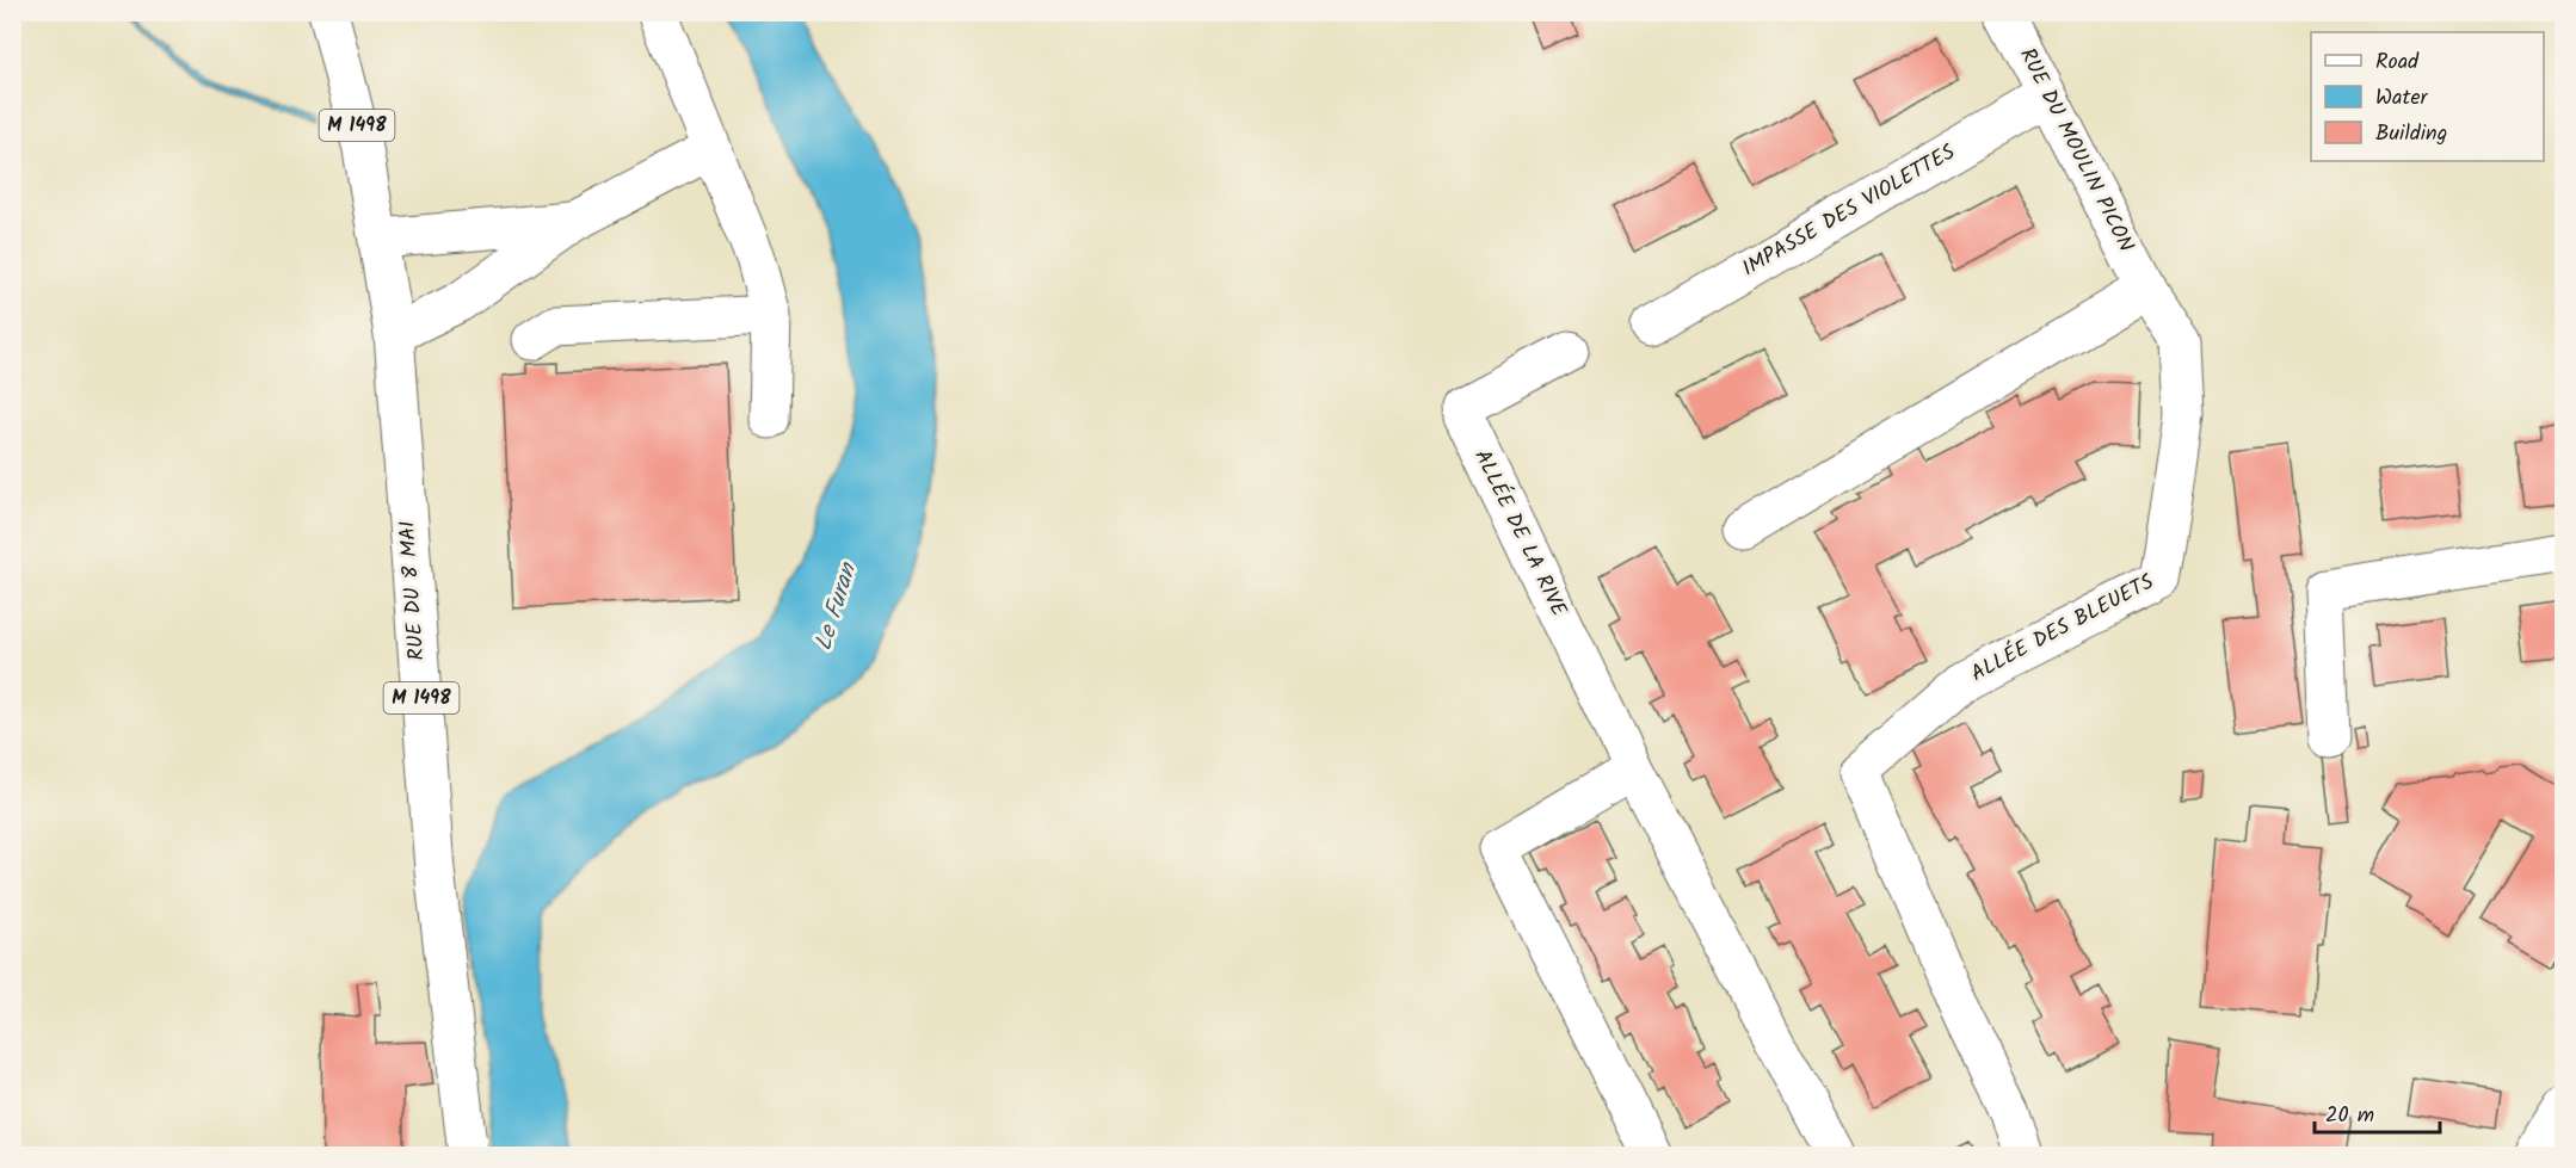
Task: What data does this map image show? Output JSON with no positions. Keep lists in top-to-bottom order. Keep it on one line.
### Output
{"streets":{"street":["M 1498","RUE DU MOULIN PICON","IMPASSE DES VIOLETTES","ALLÉE DE LA RIVE","RUE DU 8 MAI","ALLÉE DES BLEUETS"]},"crossings":[["M 1498","RUE DU 8 MAI"],["RUE DU MOULIN PICON","IMPASSE DES VIOLETTES"],["RUE DU MOULIN PICON","ALLÉE DES BLEUETS"]],"water":["Le Furan"],"legend":["Road","Water","Building"],"scale_bar":"20 m"}
